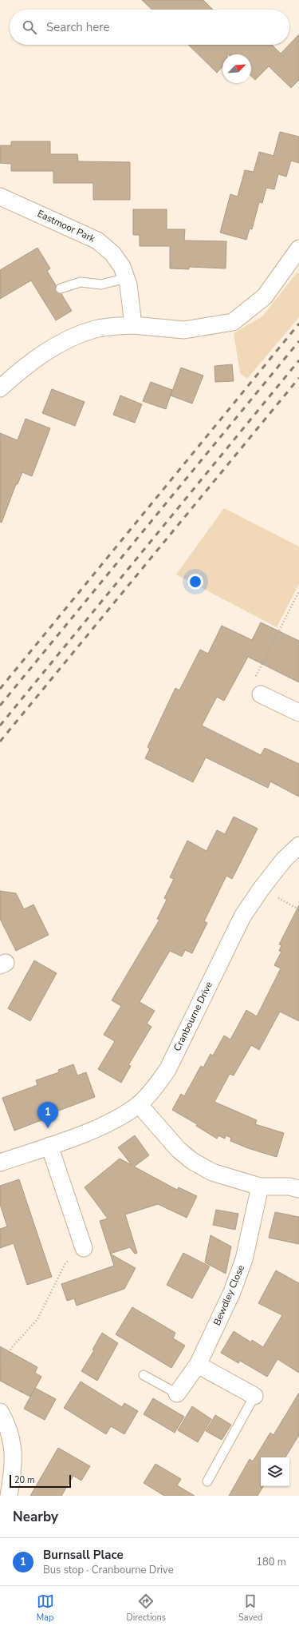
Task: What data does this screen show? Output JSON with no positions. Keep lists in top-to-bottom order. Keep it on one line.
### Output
{"streets":{"street":["Eastmoor Park","Cranbourne Drive","Bewdley Close"]},"scale_bar":"20 m","north":"top right","page":{"search":"Search here","pins":"1","scale":"20 m","heading":"Nearby","list":[{"mark":"1","name":"Burnsall Place","note":"Bus stop · Cranbourne Drive","value":"180 m"}],"nav":["Map","Directions","Saved"]}}
